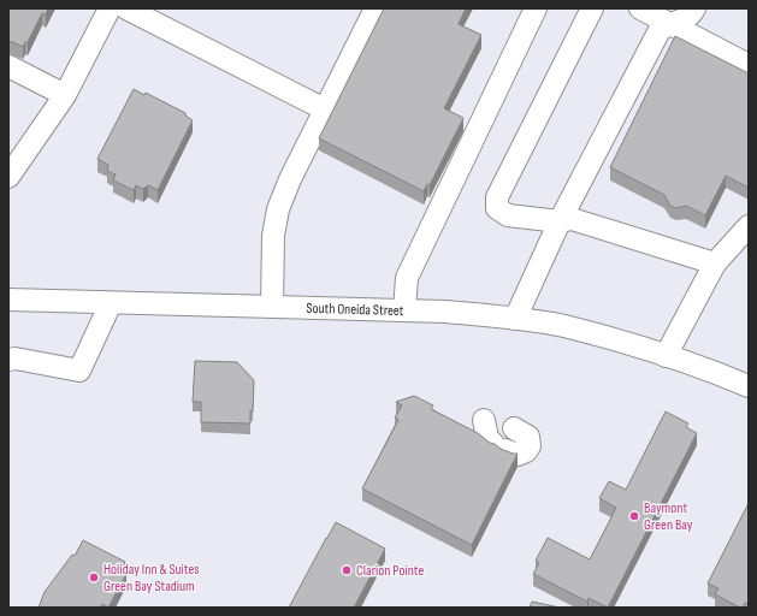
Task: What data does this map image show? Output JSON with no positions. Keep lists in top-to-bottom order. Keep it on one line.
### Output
{"streets":{"street":["South Oneida Street"]},"places":["Baymont Green Bay","Clarion Pointe","Holiday Inn & Suites Green Bay Stadium"]}
